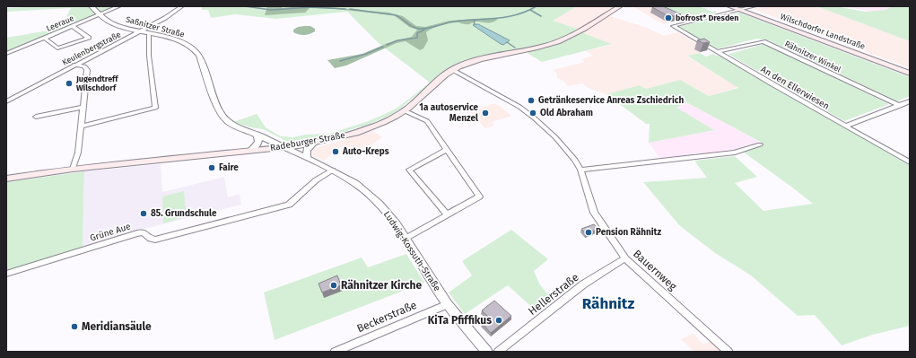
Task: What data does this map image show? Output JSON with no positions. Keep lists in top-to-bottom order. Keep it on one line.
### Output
{"streets":{"main road":["Wilschdorfer Landstraße","Radeburger Straße"],"street":["Leeraue","Saßnitzer Straße","Keulenbergstraße","Rähnitzer Winkel","An den Ellerwiesen","Grüne Aue","Ludwig-Kossuth-Straße","Bauernweg","Hellerstraße","Beckerstraße"]},"crossings":[["Leeraue","Saßnitzer Straße"],["Saßnitzer Straße","Keulenbergstraße"],["Saßnitzer Straße","Radeburger Straße"],["Saßnitzer Straße","Ludwig-Kossuth-Straße"],["Wilschdorfer Landstraße","An den Ellerwiesen"],["Rähnitzer Winkel","An den Ellerwiesen"],["Radeburger Straße","Ludwig-Kossuth-Straße"],["Radeburger Straße","Bauernweg"],["Grüne Aue","Ludwig-Kossuth-Straße"],["Ludwig-Kossuth-Straße","Beckerstraße"],["Bauernweg","Hellerstraße"]],"districts":["Rähnitz"],"places":["bofrost* Dresden","Jugendtreff Wilschdorf","Getränkeservice Anreas Zschiedrich","1a autoservice Menzel","Old Abraham","Auto-Kreps","Faire","85. Grundschule","Pension Rähnitz","Rähnitzer Kirche","KiTa Pfiffikus","Meridiansäule"]}
